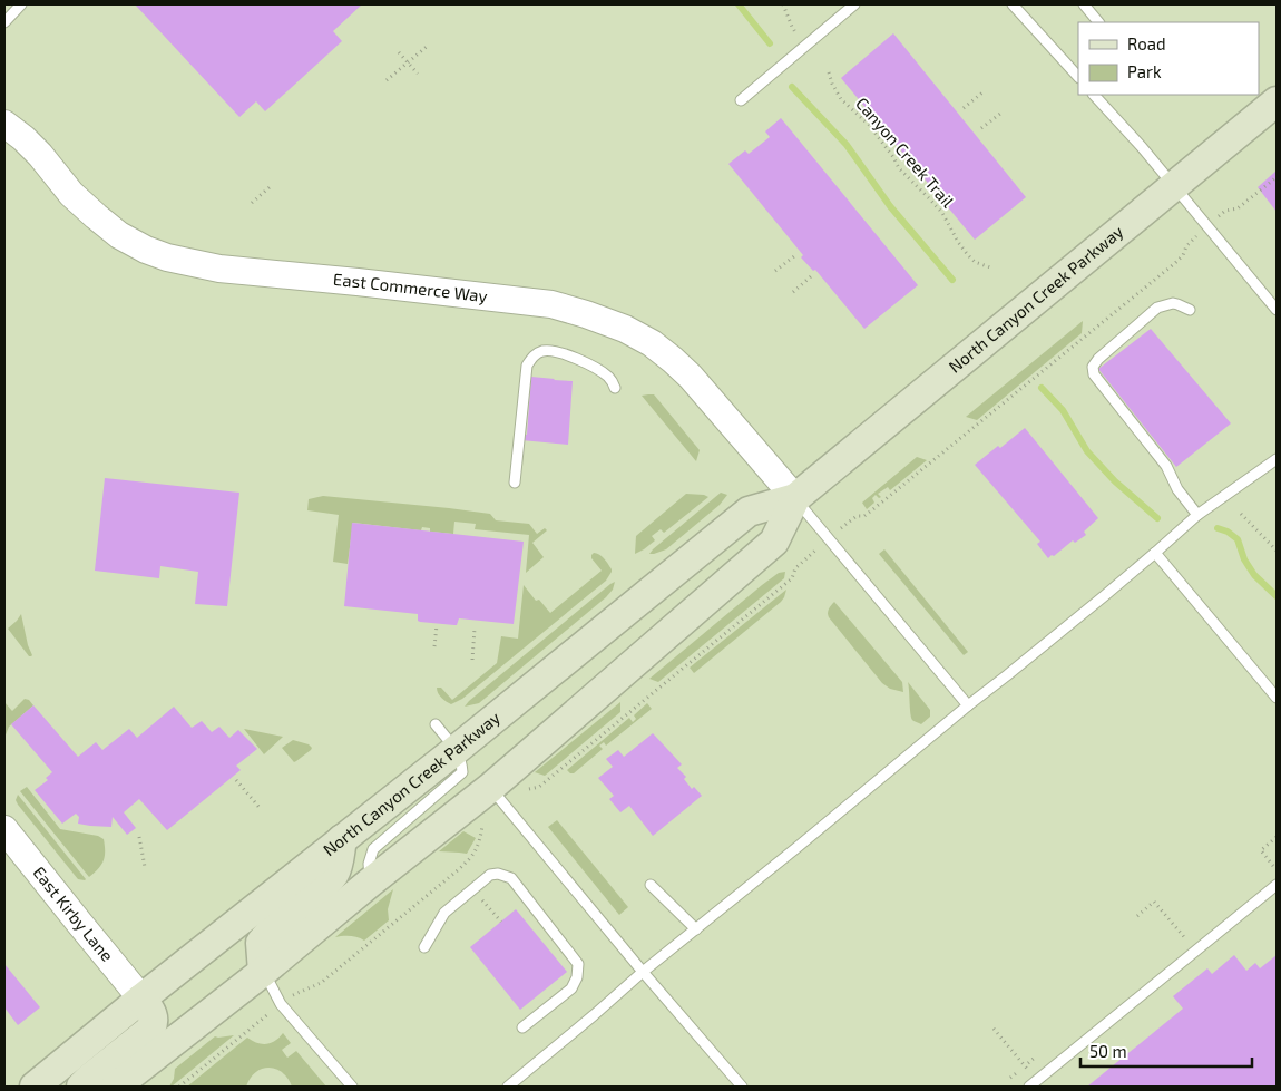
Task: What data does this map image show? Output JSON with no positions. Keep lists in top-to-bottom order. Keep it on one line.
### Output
{"streets":{"main road":["North Canyon Creek Parkway"],"street":["East Commerce Way","East Kirby Lane"],"path":["Canyon Creek Trail"]},"crossings":[["East Commerce Way","North Canyon Creek Parkway"],["North Canyon Creek Parkway","East Kirby Lane"]],"legend":["Road","Park"],"scale_bar":"50 m"}
